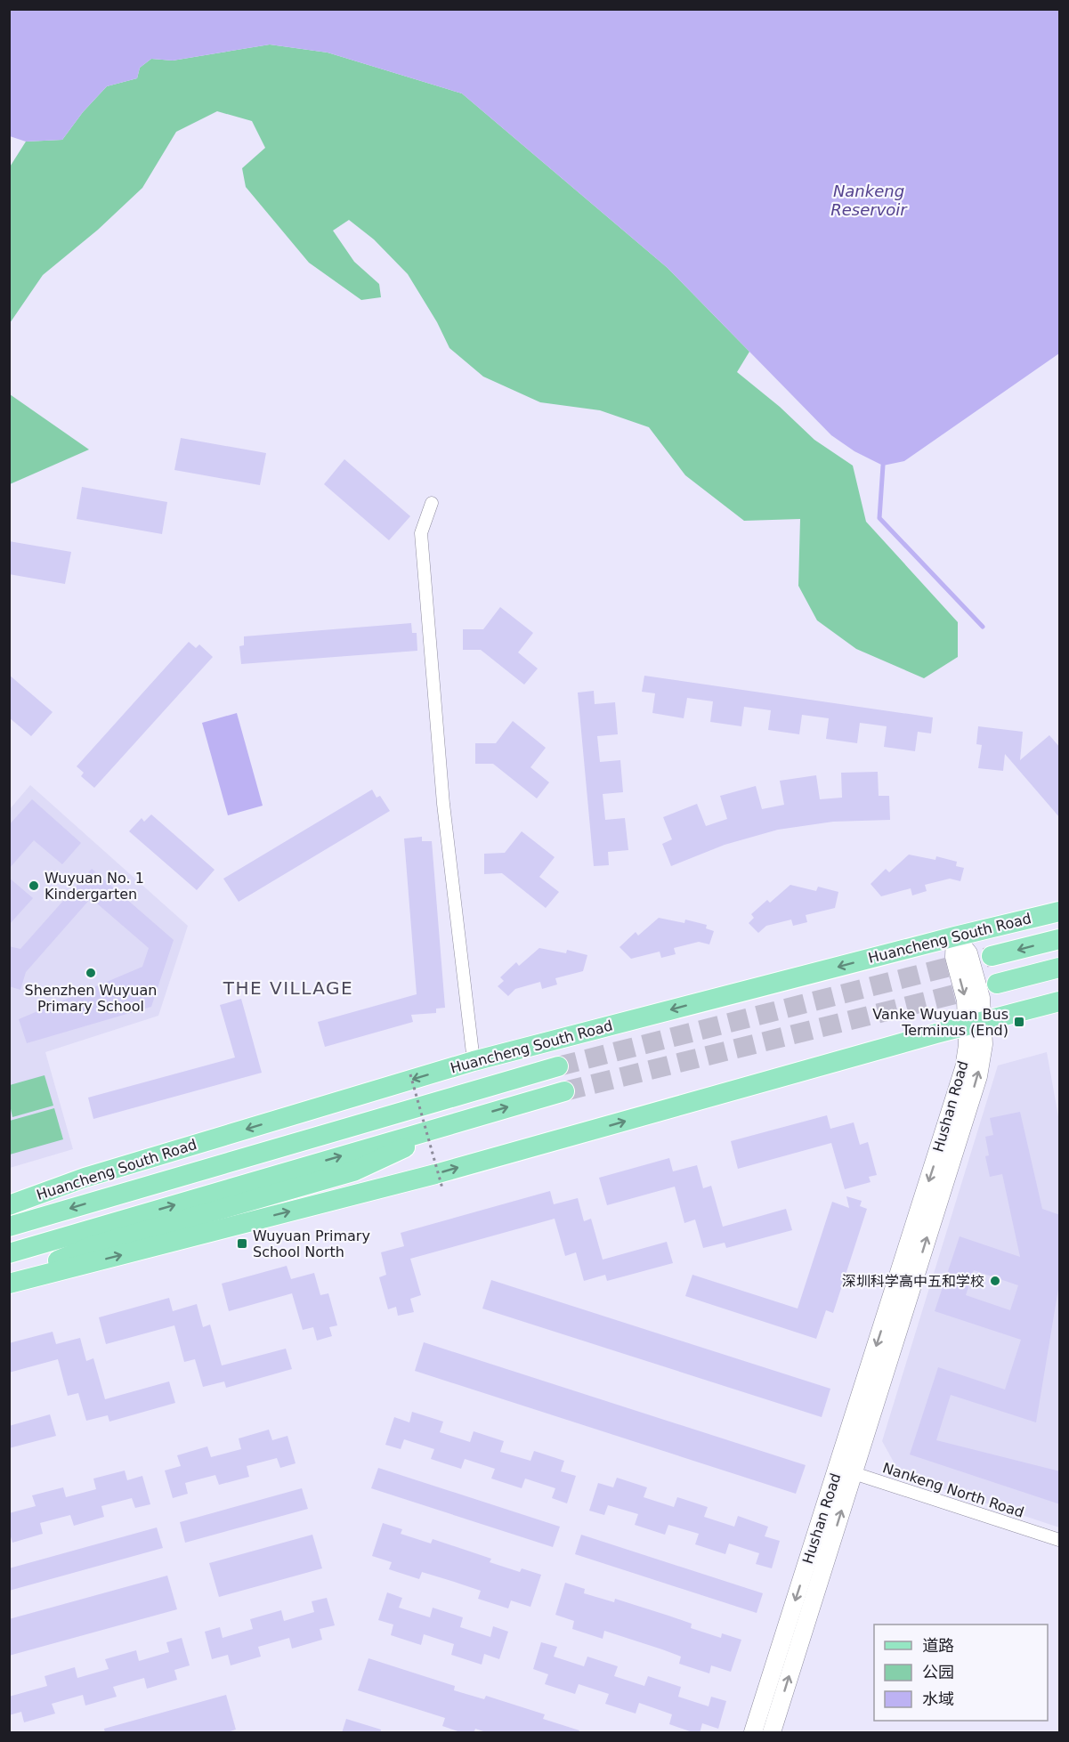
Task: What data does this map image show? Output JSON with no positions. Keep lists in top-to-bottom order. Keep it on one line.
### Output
{"streets":{"main road":["Huancheng South Road"],"street":["Hushan Road","Nankeng North Road"]},"crossings":[["Huancheng South Road","Hushan Road"],["Hushan Road","Nankeng North Road"]],"districts":["THE VILLAGE"],"water":["Nankeng Reservoir"],"places":{"other":["Wuyuan No. 1 Kindergarten","Shenzhen Wuyuan Primary School","深圳科学高中五和学校"],"transit":["Vanke Wuyuan Bus Terminus (End)","Wuyuan Primary School North"]},"legend":["道路","公园","水域"]}
